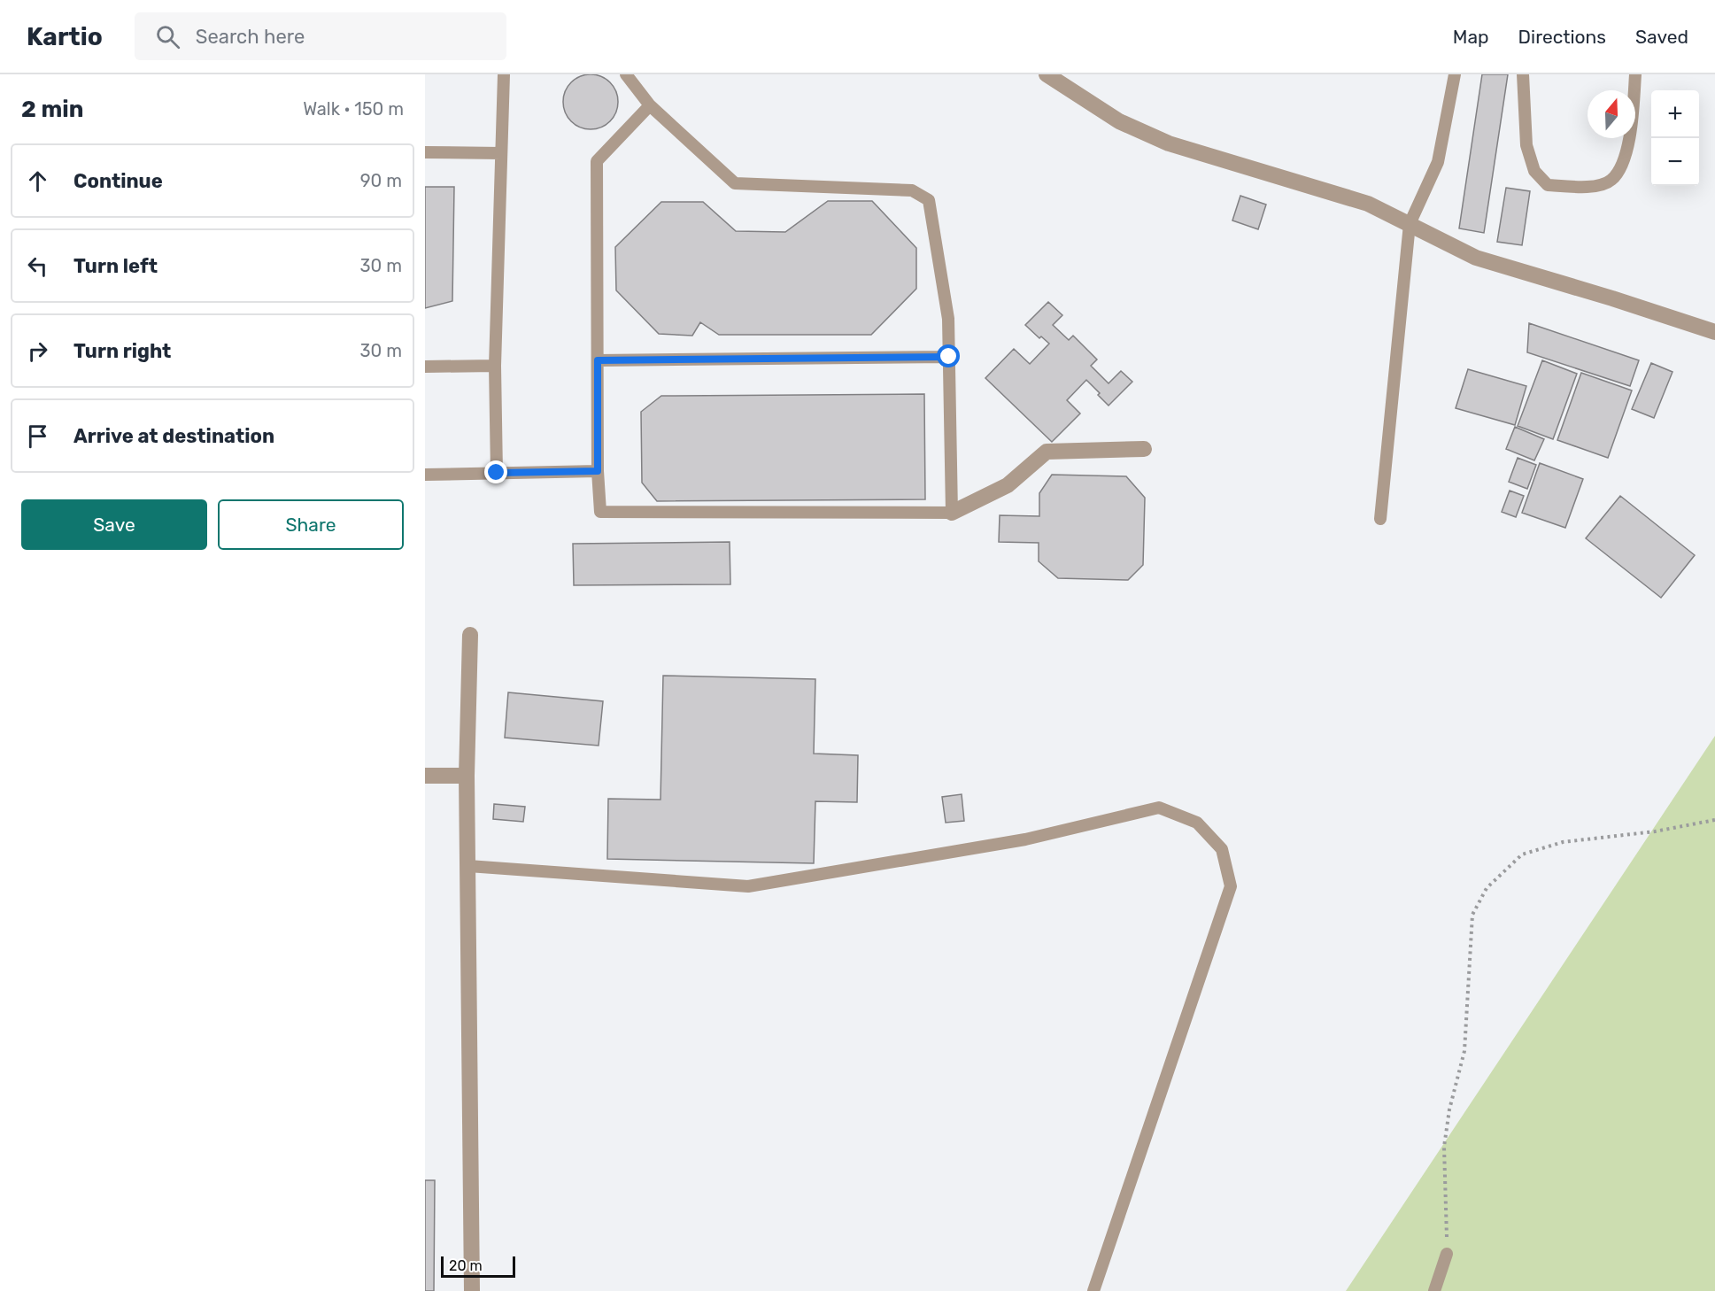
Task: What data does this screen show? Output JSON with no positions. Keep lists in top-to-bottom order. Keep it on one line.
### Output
{"scale_bar":"20 m","north":"top","page":{"header":"Kartio","search":"Search here","nav":["Map","Directions","Saved"],"heading":["2 min","Walk · 150 m"],"map_buttons":["+","−"],"list":[["Continue","90 m"],["Turn left","30 m"],["Turn right","30 m"],"Arrive at destination"],"buttons":["Save","Share"],"scale":"20 m"}}
